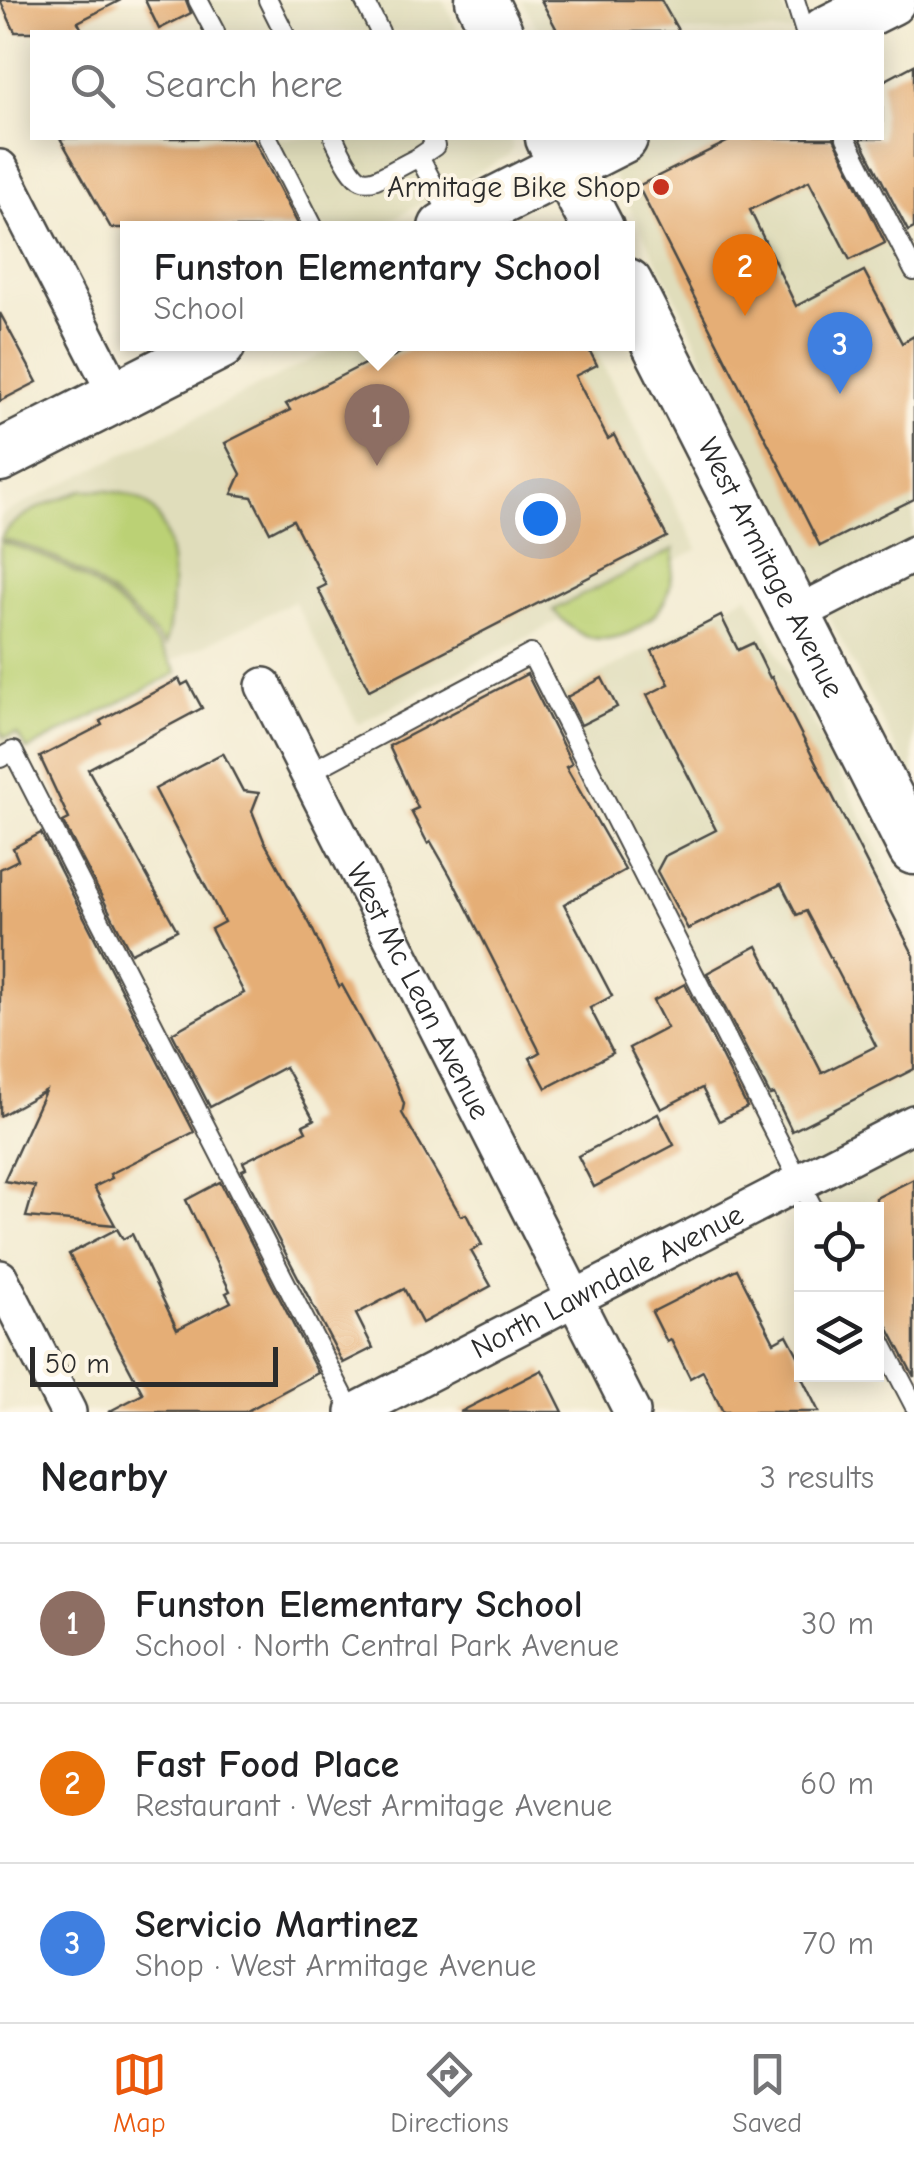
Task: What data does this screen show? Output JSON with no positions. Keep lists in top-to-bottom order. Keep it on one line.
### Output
{"streets":{"main road":["West Armitage Avenue"],"street":["West Mc Lean Avenue","North Lawndale Avenue"]},"crossings":[["West Mc Lean Avenue","North Lawndale Avenue"]],"places":["Armitage Bike Shop"],"scale_bar":"50 m","page":{"search":"Search here","popup":["Funston Elementary School","School"],"pins":["2","3","1"],"scale":"50 m","heading":["Nearby","3 results"],"list":[{"mark":"1","name":"Funston Elementary School","note":"School · North Central Park Avenue","value":"30 m"},{"mark":"2","name":"Fast Food Place","note":"Restaurant · West Armitage Avenue","value":"60 m"},{"mark":"3","name":"Servicio Martinez","note":"Shop · West Armitage Avenue","value":"70 m"}],"nav":["Map","Directions","Saved"]}}
